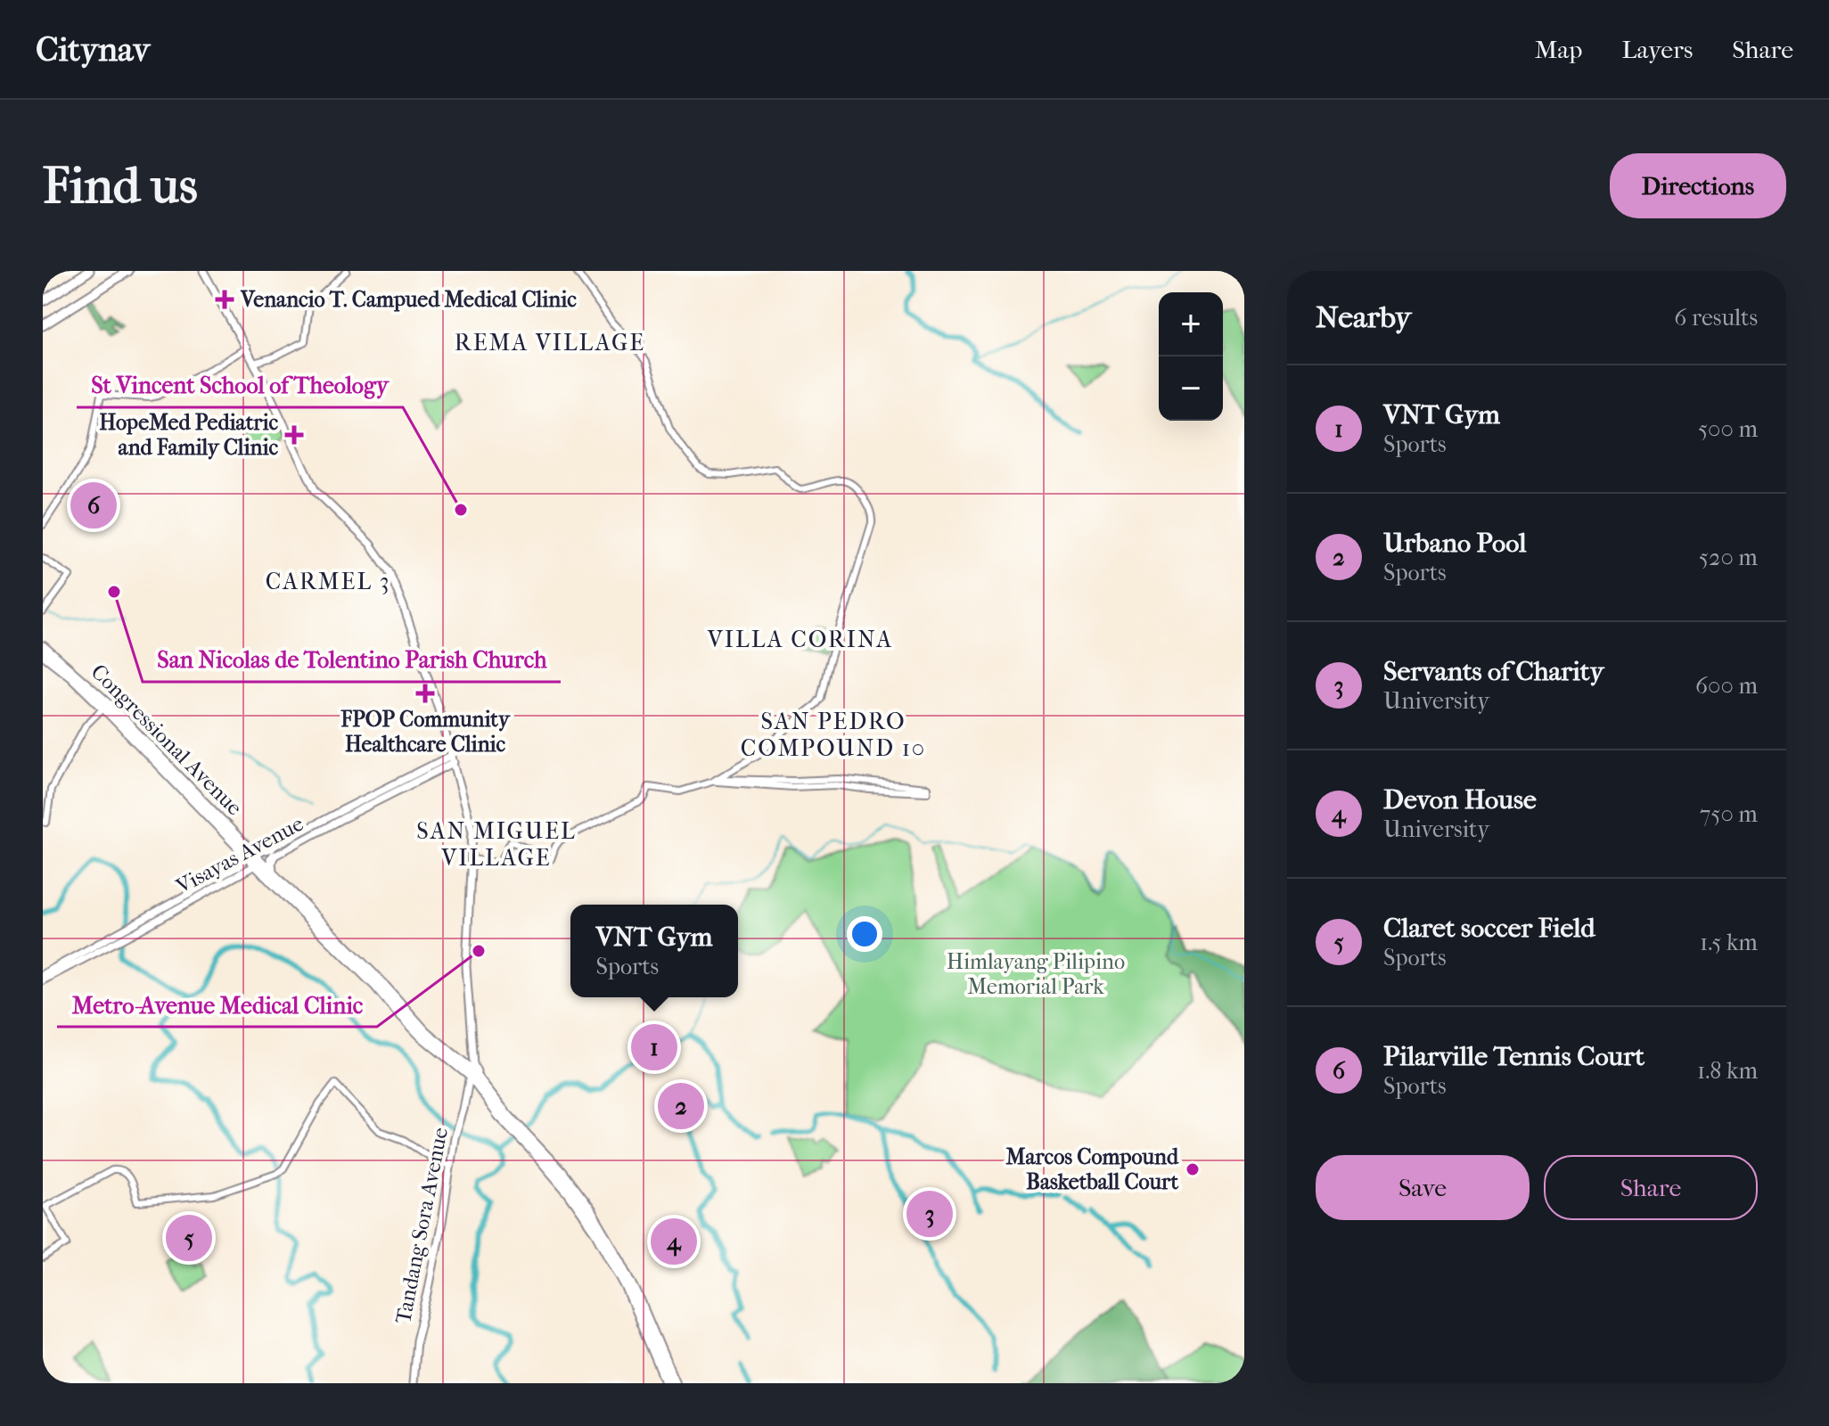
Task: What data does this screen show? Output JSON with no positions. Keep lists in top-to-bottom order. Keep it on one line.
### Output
{"streets":{"main road":["Congressional Avenue","Visayas Avenue","Tandang Sora Avenue"]},"crossings":[["Congressional Avenue","Visayas Avenue"]],"districts":["REMA VILLAGE","CARMEL 3","VILLA CORINA","SAN PEDRO COMPOUND 10","SAN MIGUEL VILLAGE"],"parks":["Himlayang Pilipino Memorial Park"],"places":{"health":["Venancio T. Campued Medical Clinic","HopeMed Pediatric and Family Clinic","FPOP Community Healthcare Clinic"],"other":["St Vincent School of Theology","San Nicolas de Tolentino Parish Church","Metro-Avenue Medical Clinic","Marcos Compound Basketball Court"]},"page":{"header":"Citynav","nav":["Map","Layers","Share"],"buttons":["Directions",["Save","Share"]],"title":"Find us","heading":["Nearby","6 results"],"map_buttons":["+","−"],"list":[{"mark":"1","name":"VNT Gym","note":"Sports","value":"500 m"},{"mark":"2","name":"Urbano Pool","note":"Sports","value":"520 m"},{"mark":"3","name":"Servants of Charity","note":"University","value":"600 m"},{"mark":"4","name":"Devon House","note":"University","value":"750 m"},{"mark":"5","name":"Claret soccer Field","note":"Sports","value":"1.5 km"},{"mark":"6","name":"Pilarville Tennis Court","note":"Sports","value":"1.8 km"}],"pins":["6","1","2","3","5","4"],"popup":["VNT Gym","Sports"]}}
